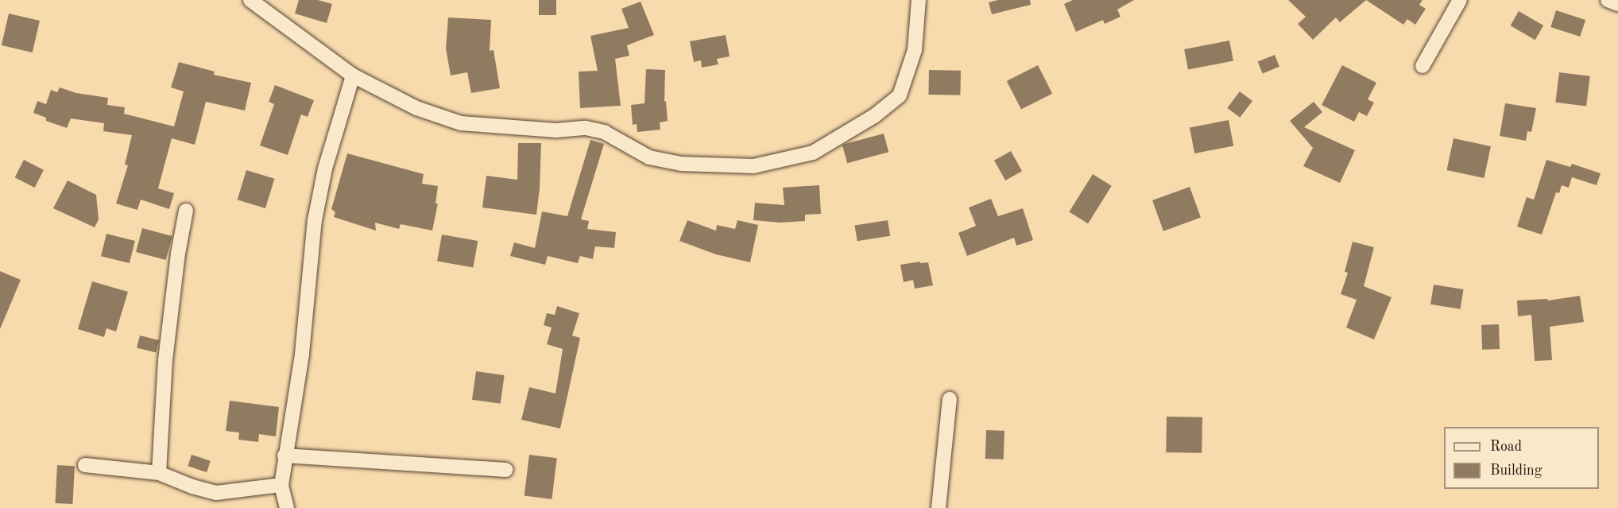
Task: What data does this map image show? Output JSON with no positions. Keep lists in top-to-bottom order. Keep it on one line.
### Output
{"legend":["Road","Building"]}
